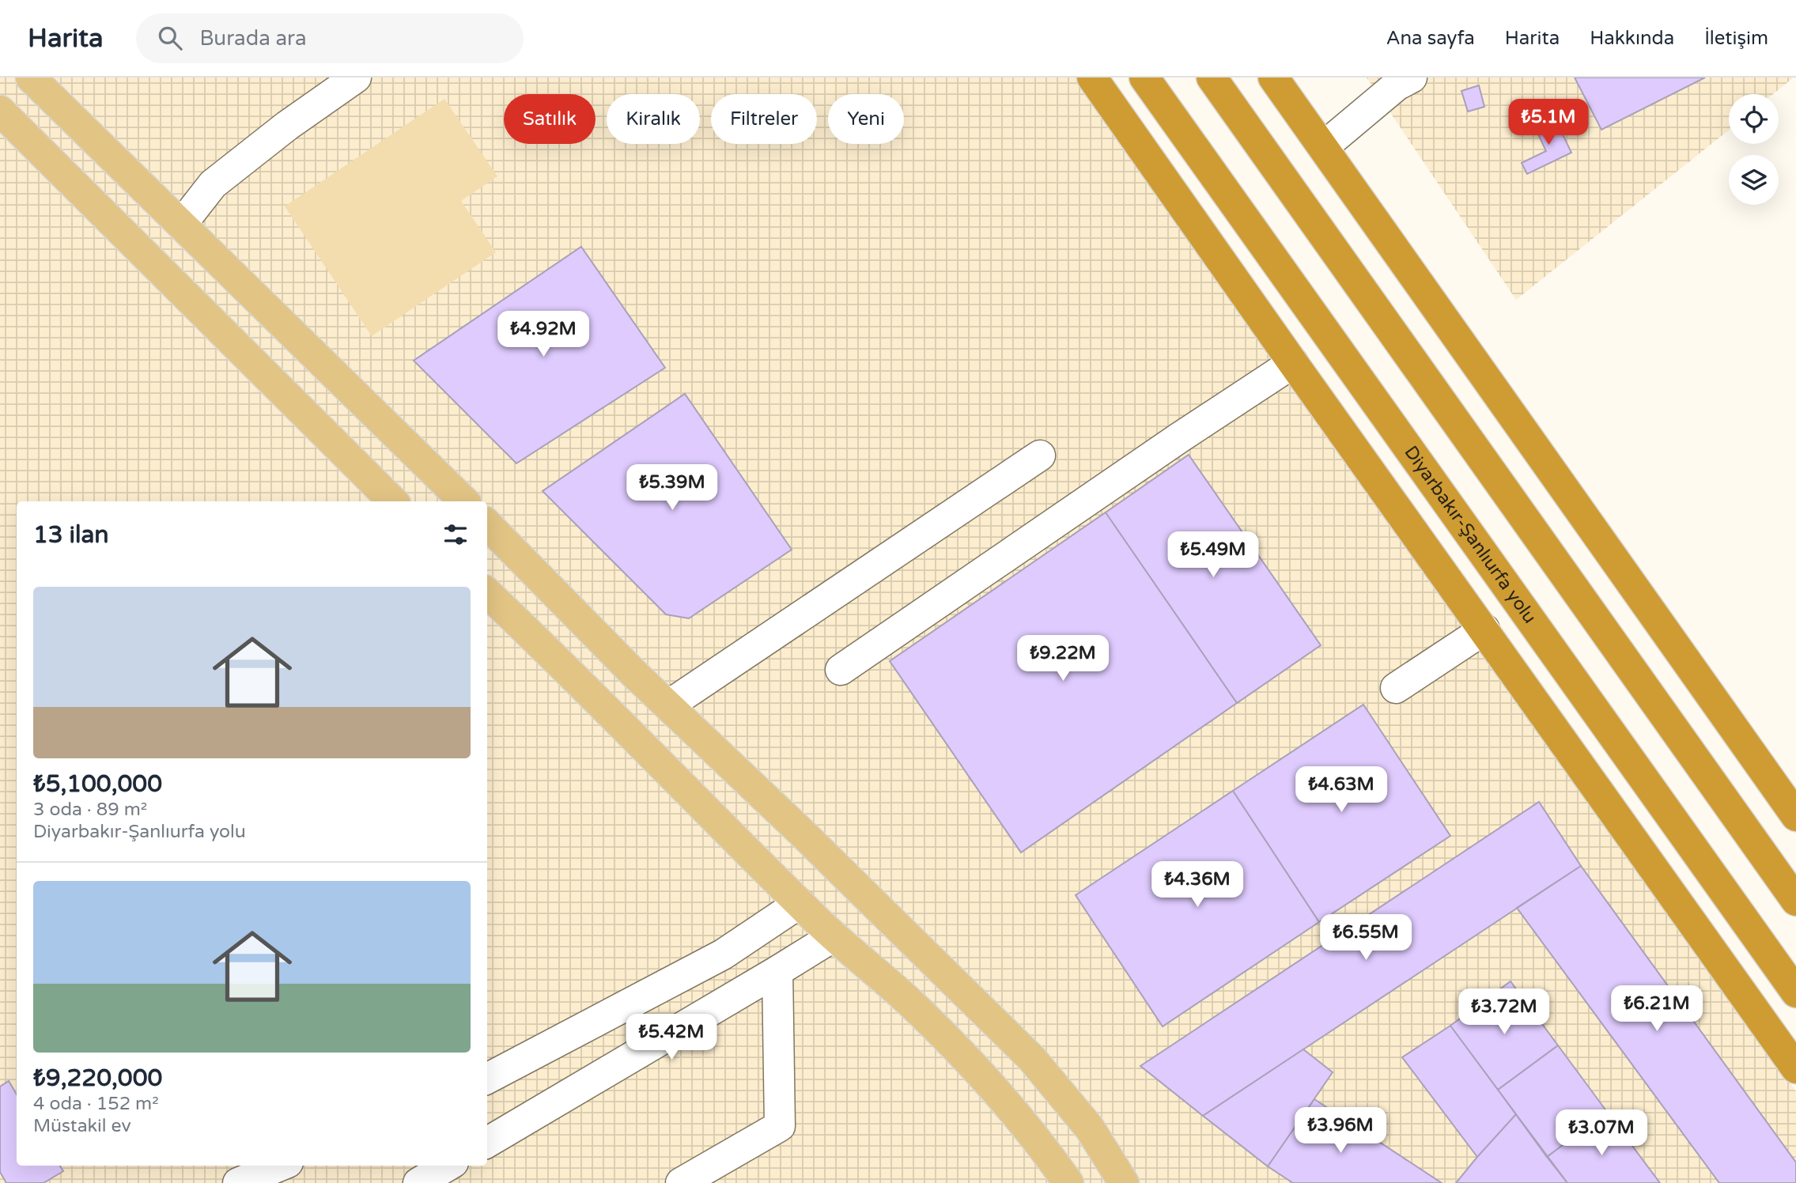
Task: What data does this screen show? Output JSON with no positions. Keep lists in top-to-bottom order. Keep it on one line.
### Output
{"streets":{"highway":["Diyarbakır-Şanlıurfa yolu"]},"page":{"header":"Harita","search":"Burada ara","nav":["Ana sayfa","Harita","Hakkında","İletişim"],"chip":["Satılık","Kiralık","Filtreler","Yeni"],"price":["₺5.1M","₺4.92M","₺5.39M","₺5.49M","₺9.22M","₺4.63M","₺4.36M","₺6.55M","₺6.21M","₺3.72M","₺5.42M","₺3.96M","₺3.07M"],"heading":"13 ilan","list":[{"name":"₺5,100,000","note":"3 oda · 89 m² · Diyarbakır-Şanlıurfa yolu"},{"name":"₺9,220,000","note":"4 oda · 152 m² · Müstakil ev"}]}}
